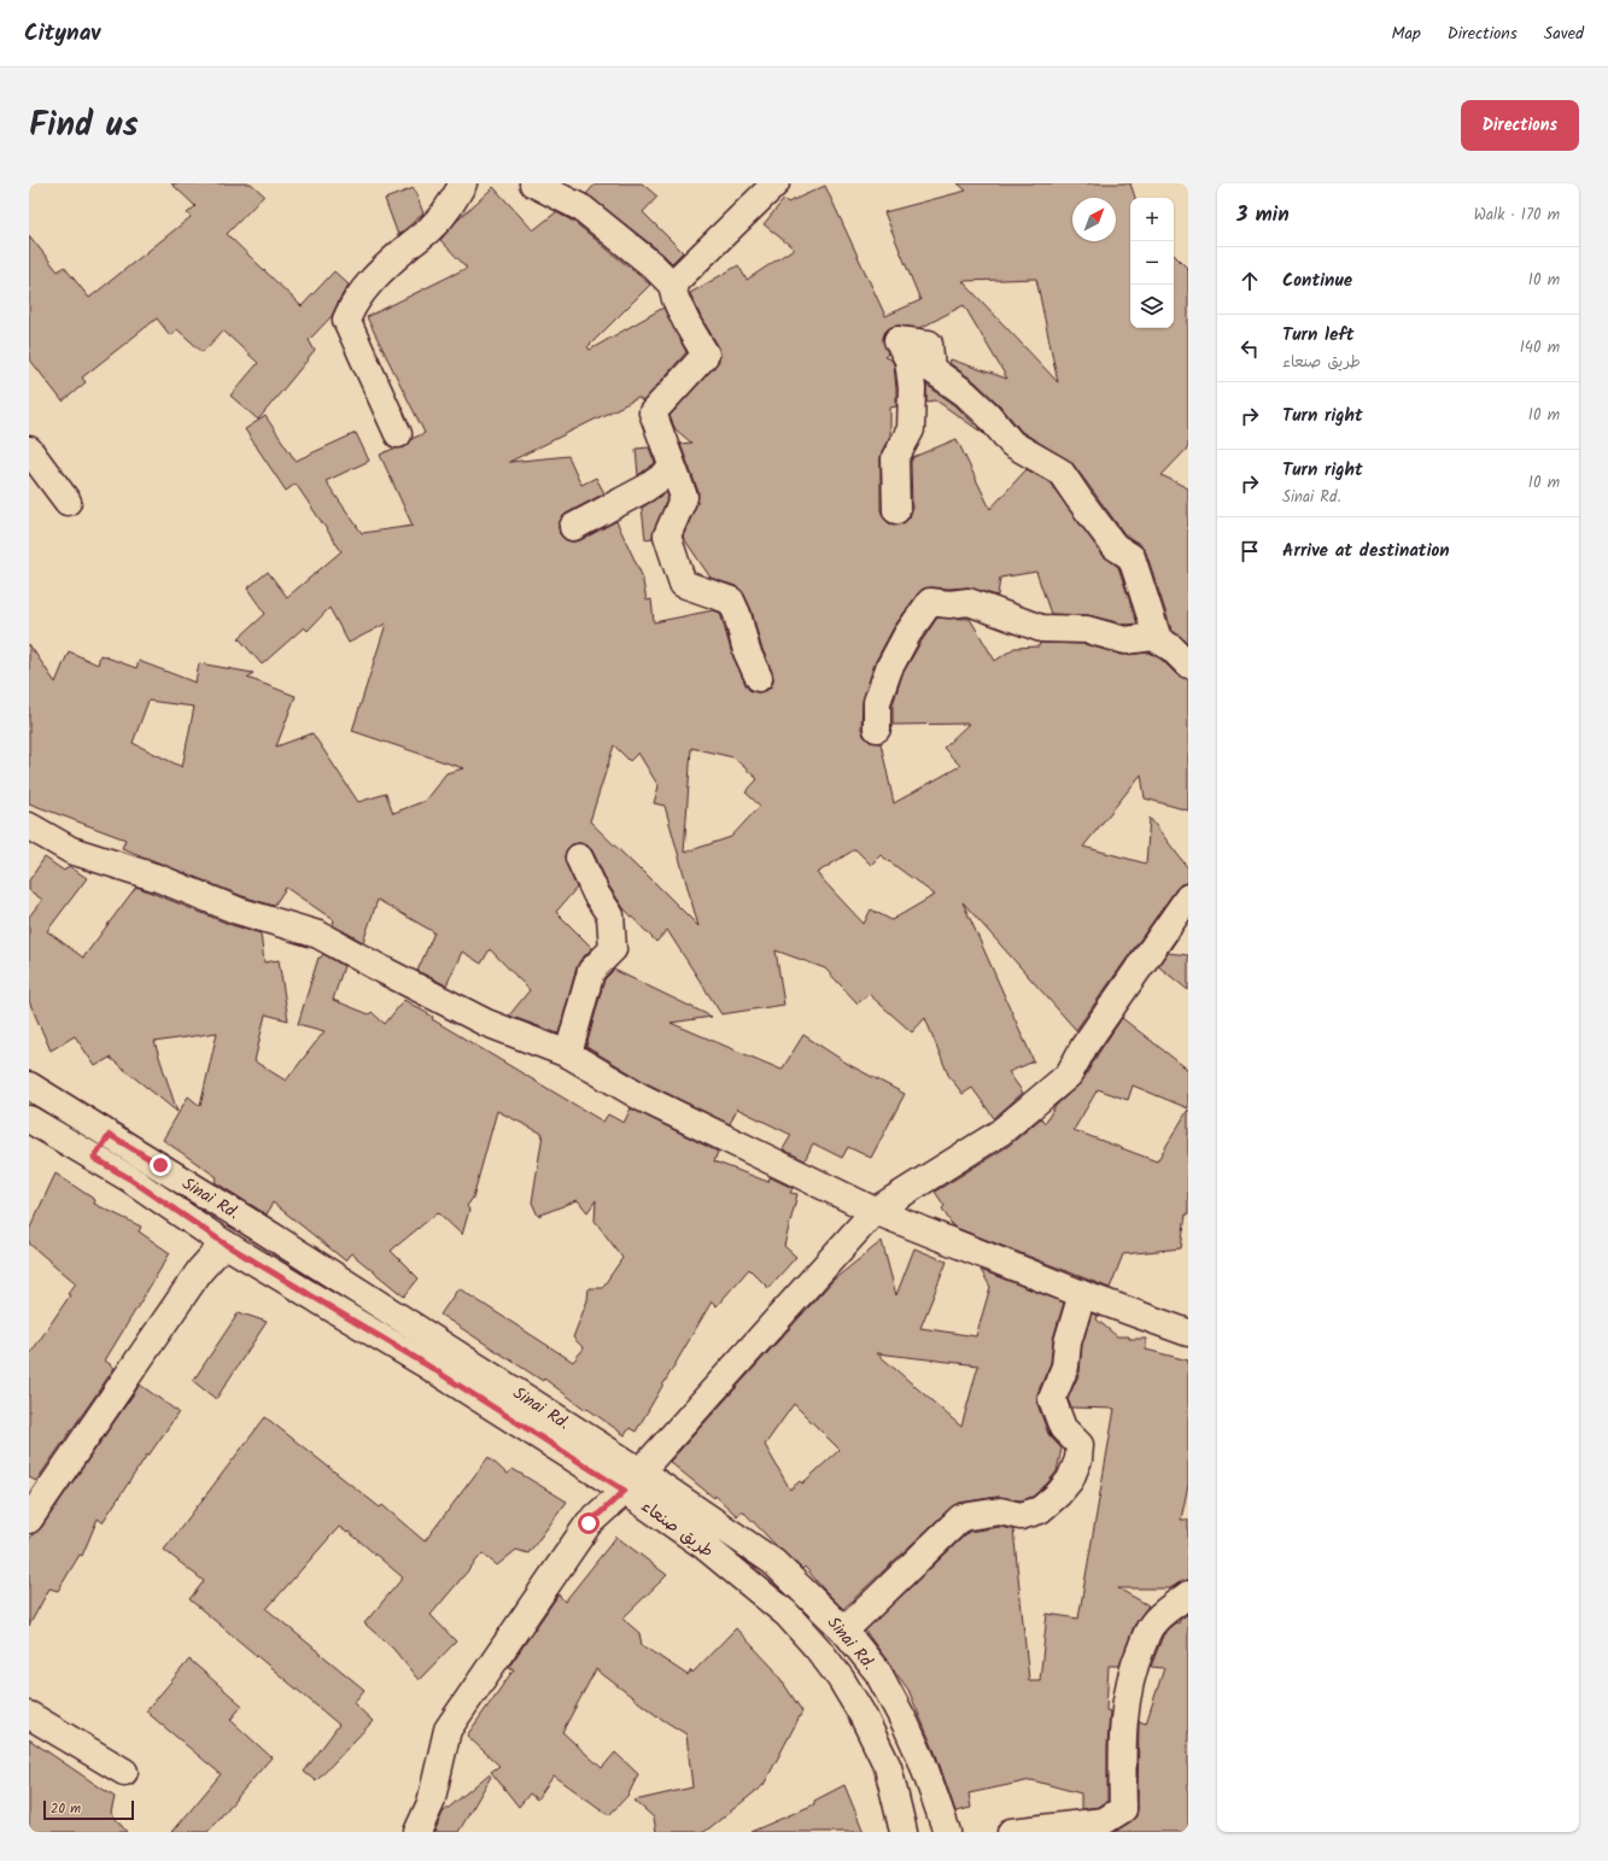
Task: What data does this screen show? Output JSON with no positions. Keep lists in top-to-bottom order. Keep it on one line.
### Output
{"streets":{"street":["Sinai Rd.","طريق صنعاء"]},"crossings":[["Sinai Rd.","طريق صنعاء"]],"scale_bar":"20 m","north":"top right","page":{"header":"Citynav","nav":["Map","Directions","Saved"],"title":"Find us","buttons":"Directions","heading":["3 min","Walk · 170 m"],"map_buttons":["+","−"],"list":[["Continue","10 m"],["Turn left","طريق صنعاء","140 m"],["Turn right","10 m"],["Turn right","Sinai Rd.","10 m"],"Arrive at destination"],"scale":"20 m"}}
